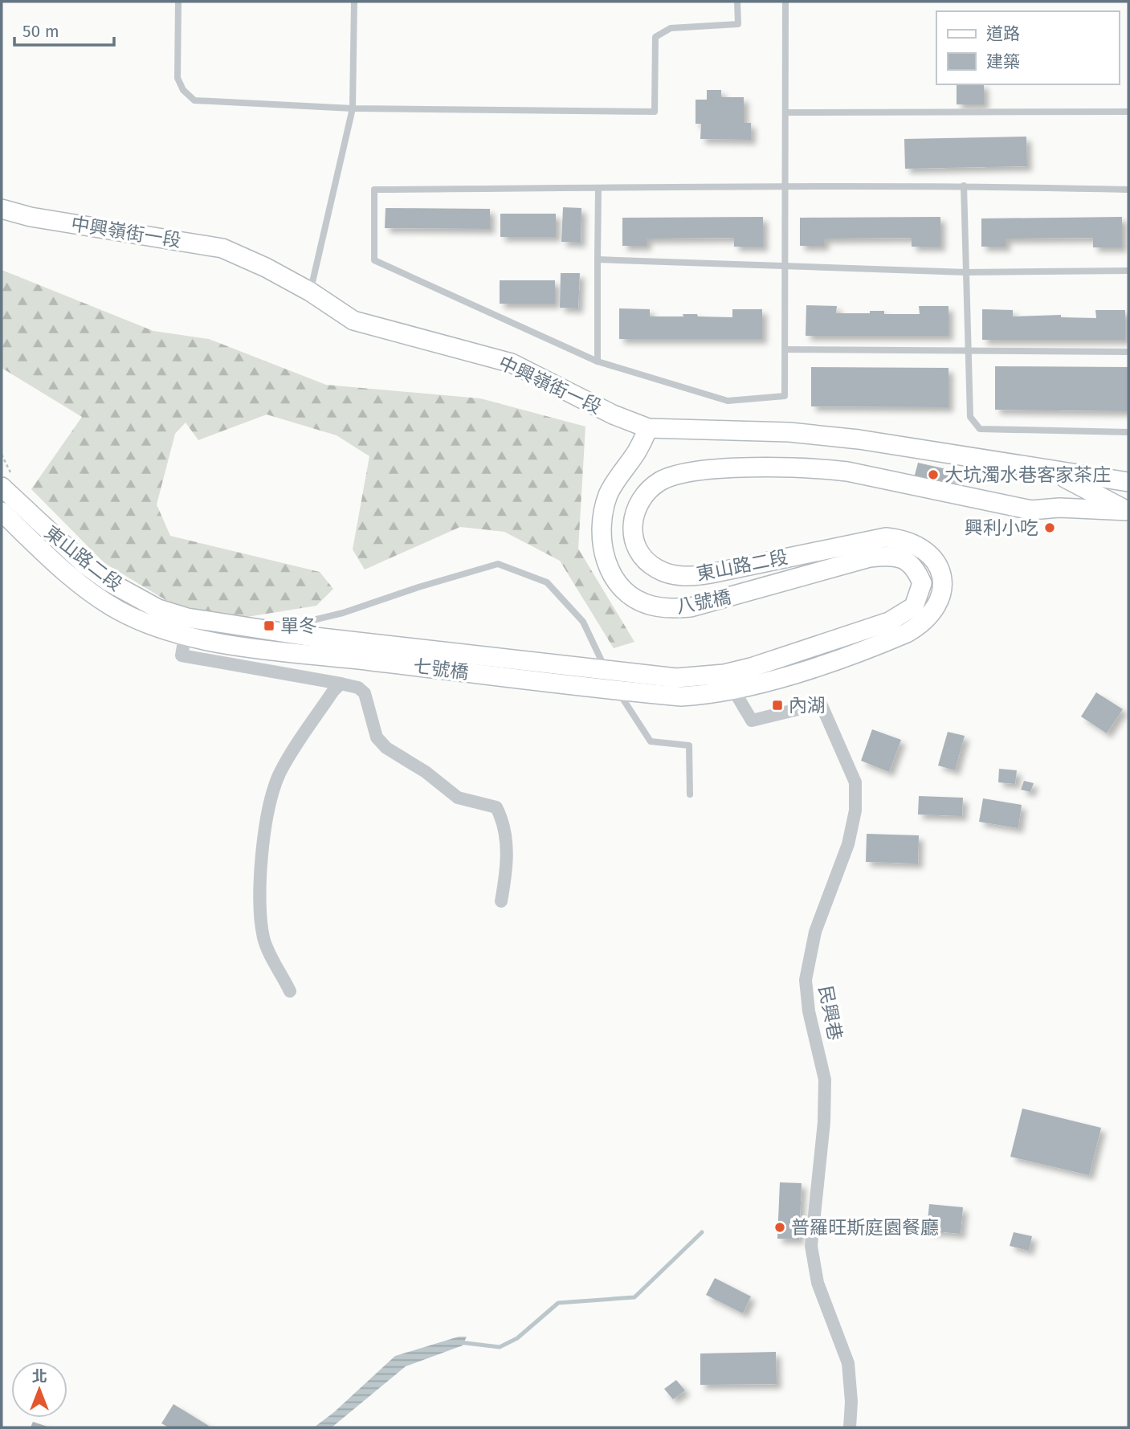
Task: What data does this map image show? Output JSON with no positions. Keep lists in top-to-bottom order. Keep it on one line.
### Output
{"streets":{"main road":["中興嶺街一段","東山路二段","八號橋","七號橋"],"street":["民興巷"]},"crossings":[["中興嶺街一段","東山路二段"],["中興嶺街一段","八號橋"],["東山路二段","八號橋"],["東山路二段","七號橋"],["東山路二段","民興巷"]],"places":{"other":["大坑濁水巷客家茶庄","興利小吃","普羅旺斯庭園餐廳"],"transit":["單冬","內湖"]},"legend":["道路","建築"],"scale_bar":"50 m","north":"top"}
